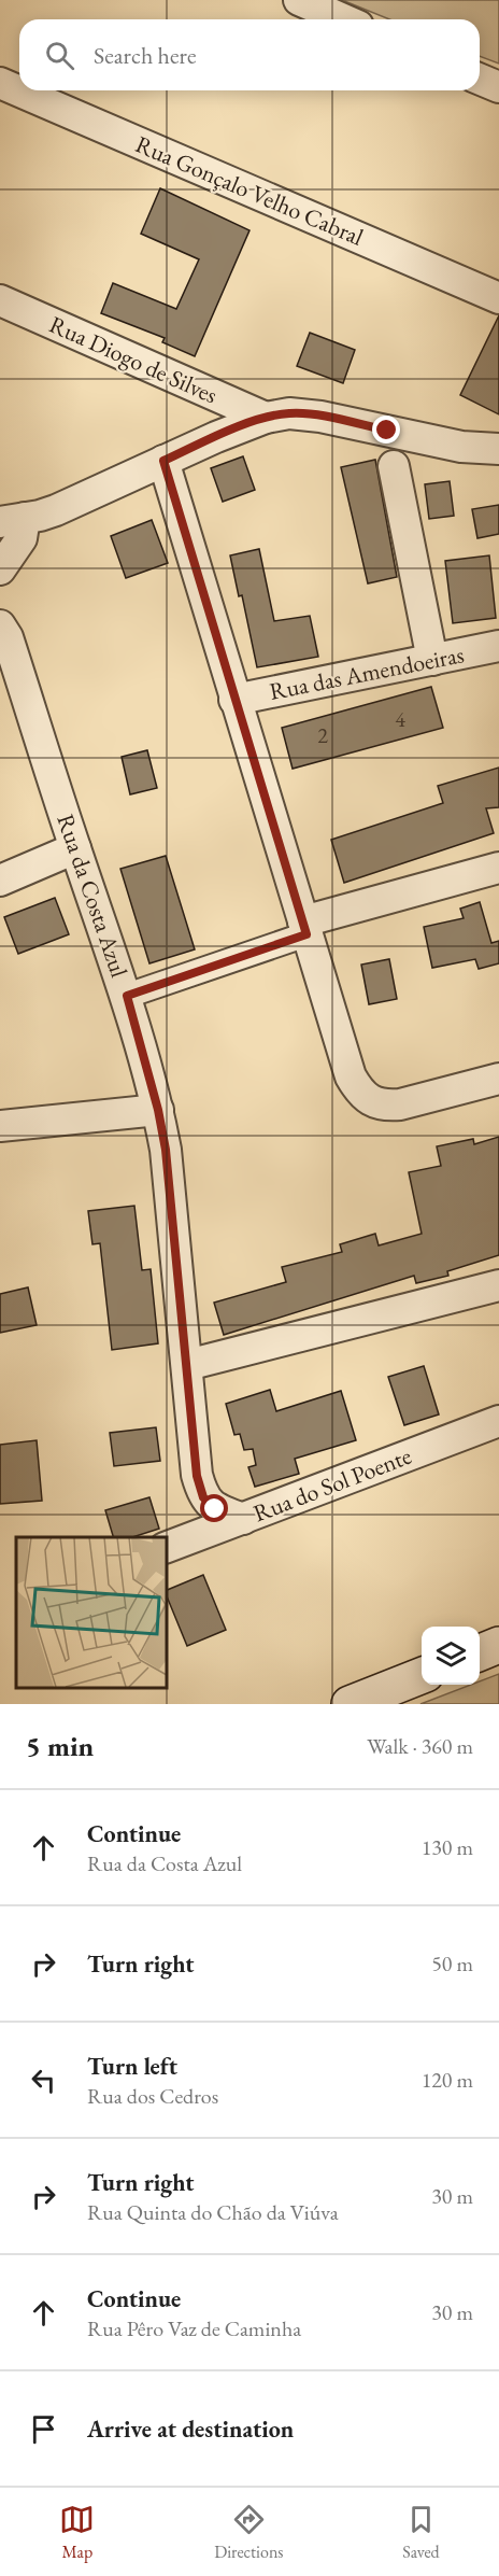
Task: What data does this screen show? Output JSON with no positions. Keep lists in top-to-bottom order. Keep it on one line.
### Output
{"streets":{"street":["Rua Gonçalo Velho Cabral","Rua Diogo de Silves","Rua das Amendoeiras","Rua da Costa Azul","Rua do Sol Poente"]},"crossings":[["Rua da Costa Azul","Rua do Sol Poente"]],"house_numbers":["4","2"],"page":{"search":"Search here","heading":["5 min","Walk · 360 m"],"list":[["Continue","Rua da Costa Azul","130 m"],["Turn right","50 m"],["Turn left","Rua dos Cedros","120 m"],["Turn right","Rua Quinta do Chão da Viúva","30 m"],["Continue","Rua Pêro Vaz de Caminha","30 m"],"Arrive at destination"],"nav":["Map","Directions","Saved"]}}
